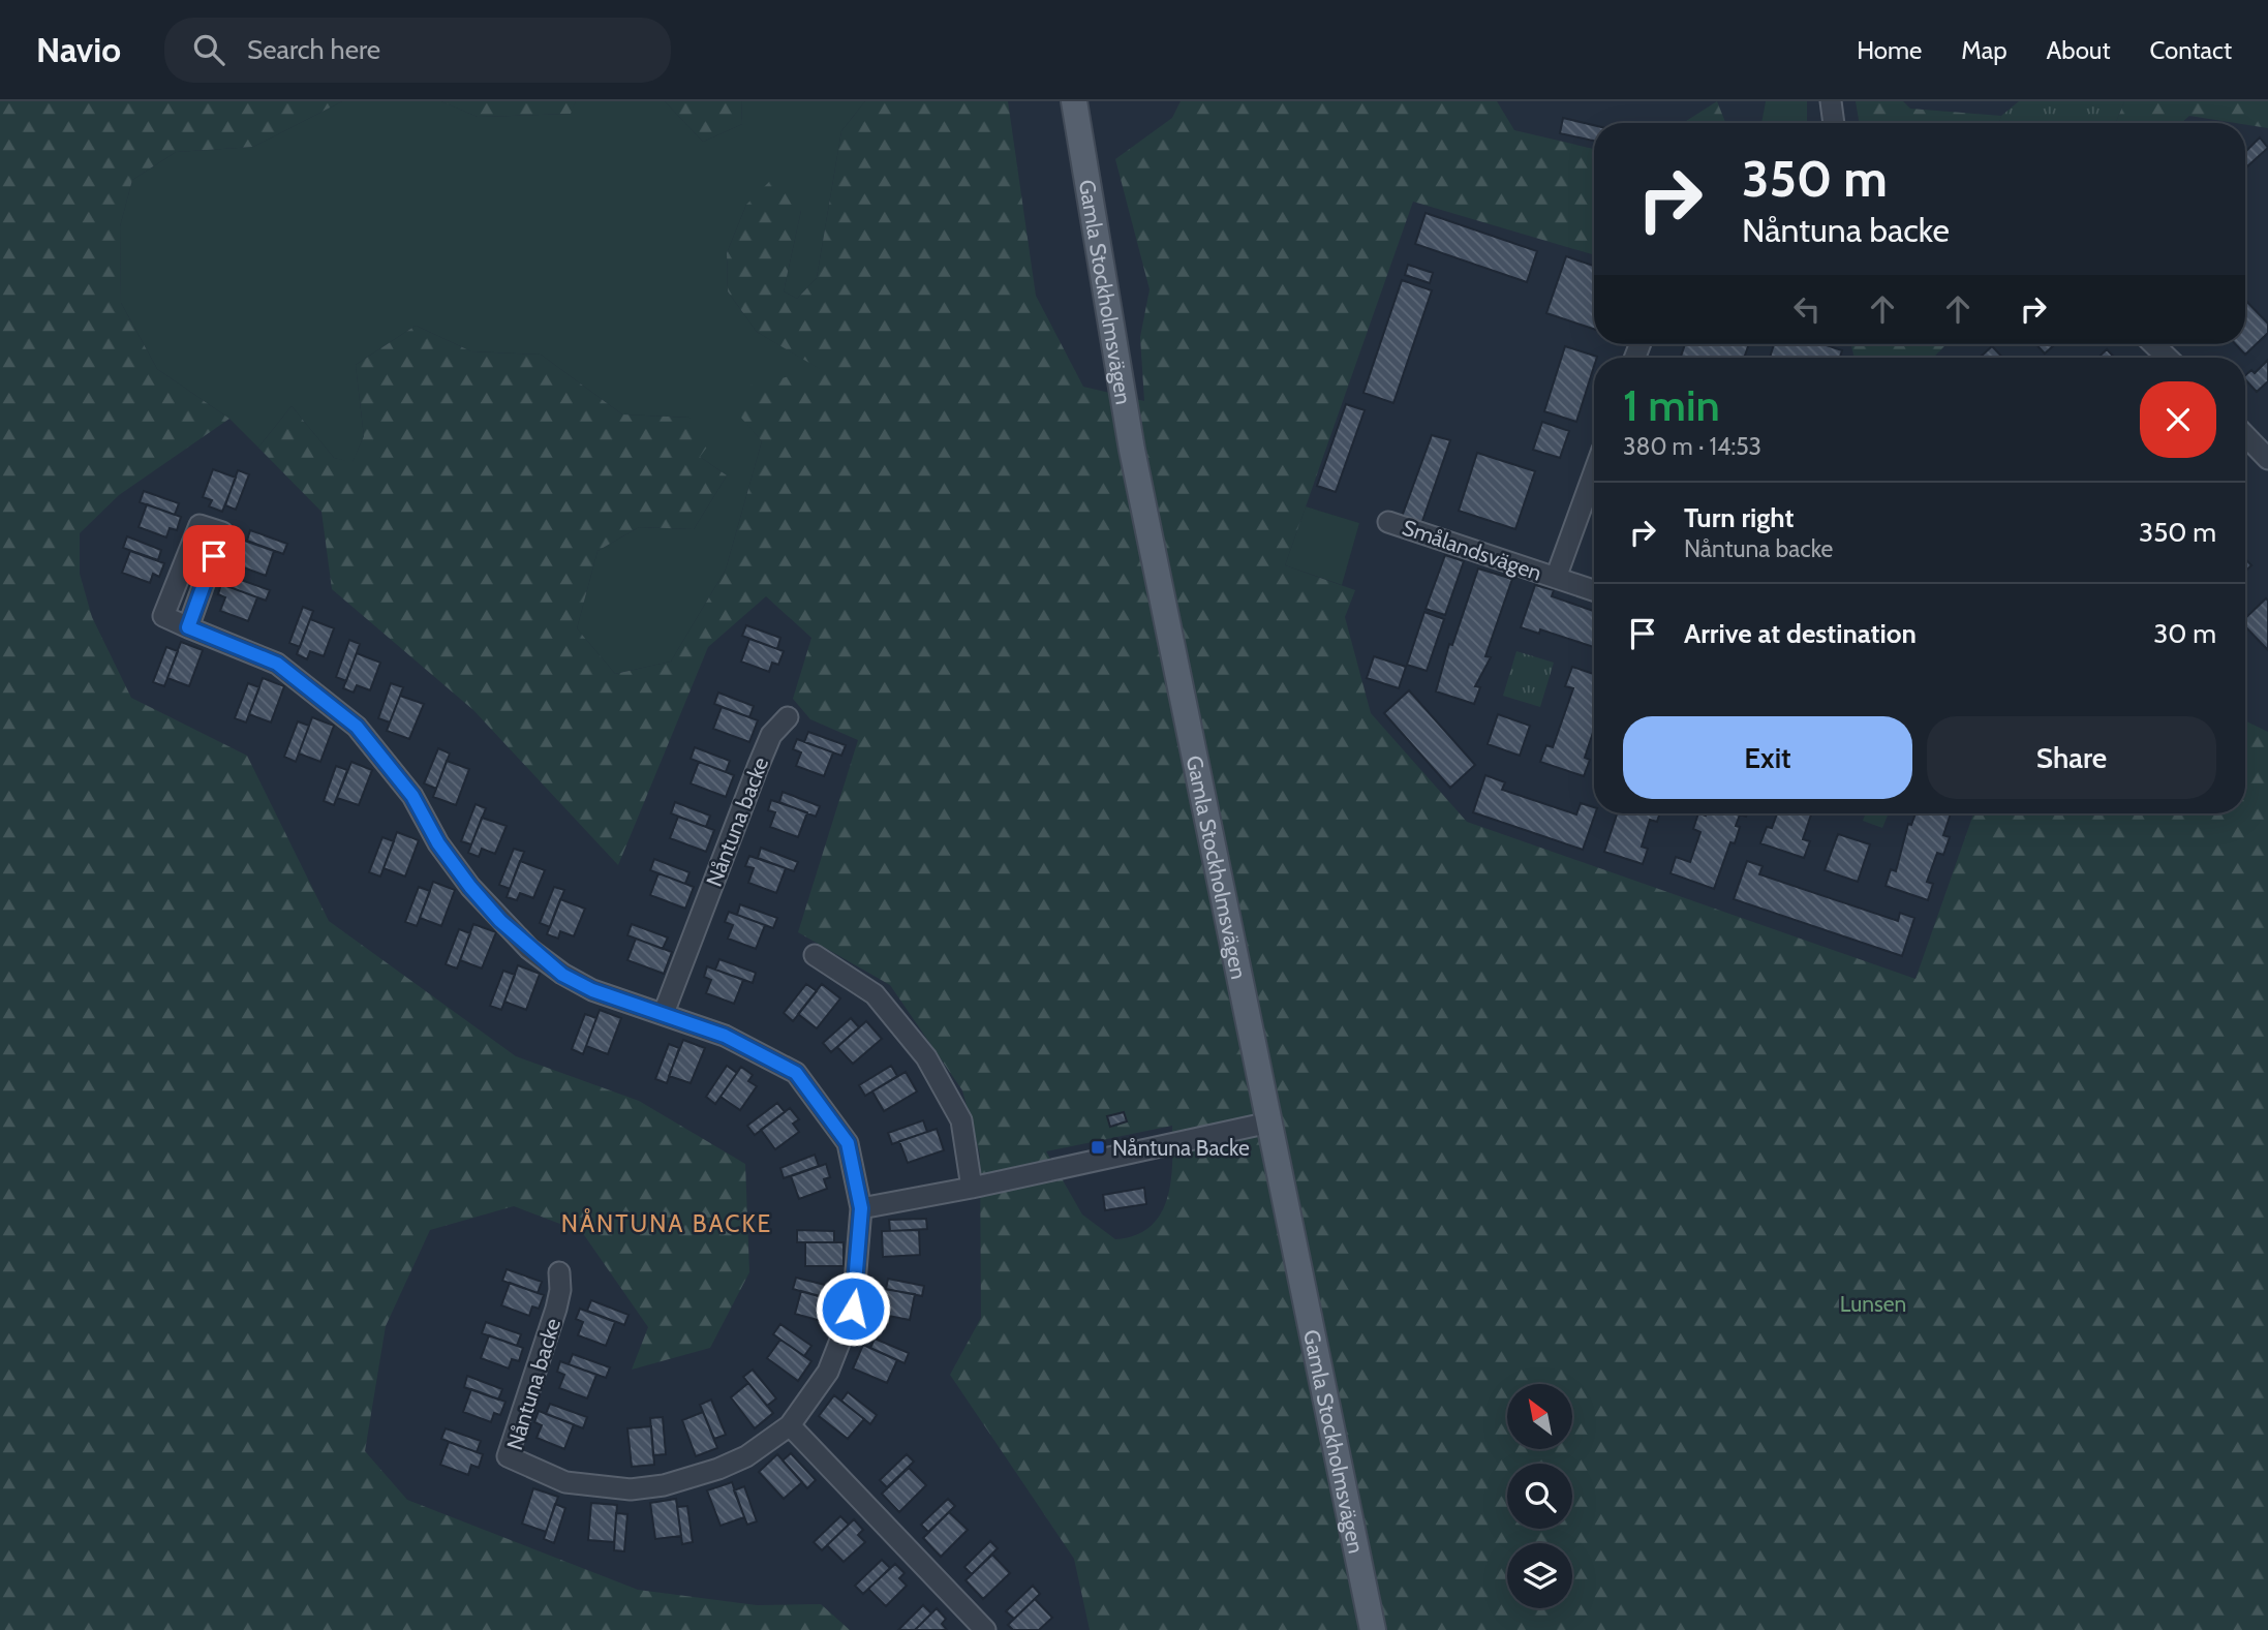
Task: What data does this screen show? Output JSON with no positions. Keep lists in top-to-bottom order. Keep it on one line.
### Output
{"streets":{"main road":["Gamla Stockholmsvägen"],"street":["Smålandsvägen","Nåntuna backe"]},"districts":["NÅNTUNA BACKE"],"parks":["Lunsen"],"places":{"transit":["Nåntuna Backe"]},"north":"top left","page":{"header":"Navio","search":"Search here","nav":["Home","Map","About","Contact"],"turn":["350 m","Nåntuna backe"],"heading":["1 min","380 m · 14:53"],"list":[{"name":"Turn right","note":"Nåntuna backe","value":"350 m"},{"name":"Arrive at destination","value":"30 m"}],"buttons":["Exit","Share"]}}
